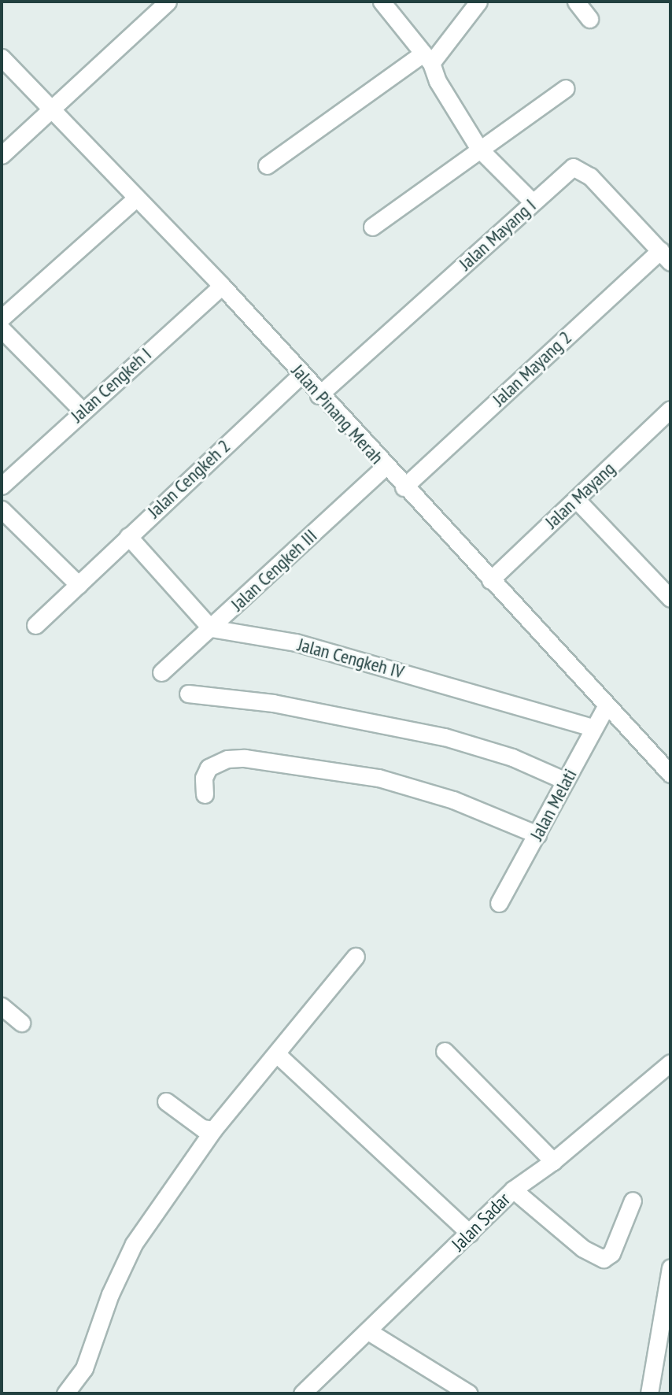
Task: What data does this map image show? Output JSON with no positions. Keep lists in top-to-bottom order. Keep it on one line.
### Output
{"streets":{"street":["Jalan Mayang I","Jalan Mayang 2","Jalan Cengkeh I","Jalan Pinang Merah","Jalan Cengkeh 2","Jalan Mayang","Jalan Cengkeh III","Jalan Cengkeh IV","Jalan Melati","Jalan Sadar"]},"crossings":[["Jalan Mayang I","Jalan Mayang 2"],["Jalan Mayang I","Jalan Pinang Merah"],["Jalan Mayang 2","Jalan Pinang Merah"],["Jalan Cengkeh I","Jalan Pinang Merah"],["Jalan Pinang Merah","Jalan Cengkeh 2"],["Jalan Pinang Merah","Jalan Mayang"],["Jalan Pinang Merah","Jalan Cengkeh III"],["Jalan Pinang Merah","Jalan Melati"],["Jalan Cengkeh III","Jalan Cengkeh IV"],["Jalan Cengkeh IV","Jalan Melati"]]}
